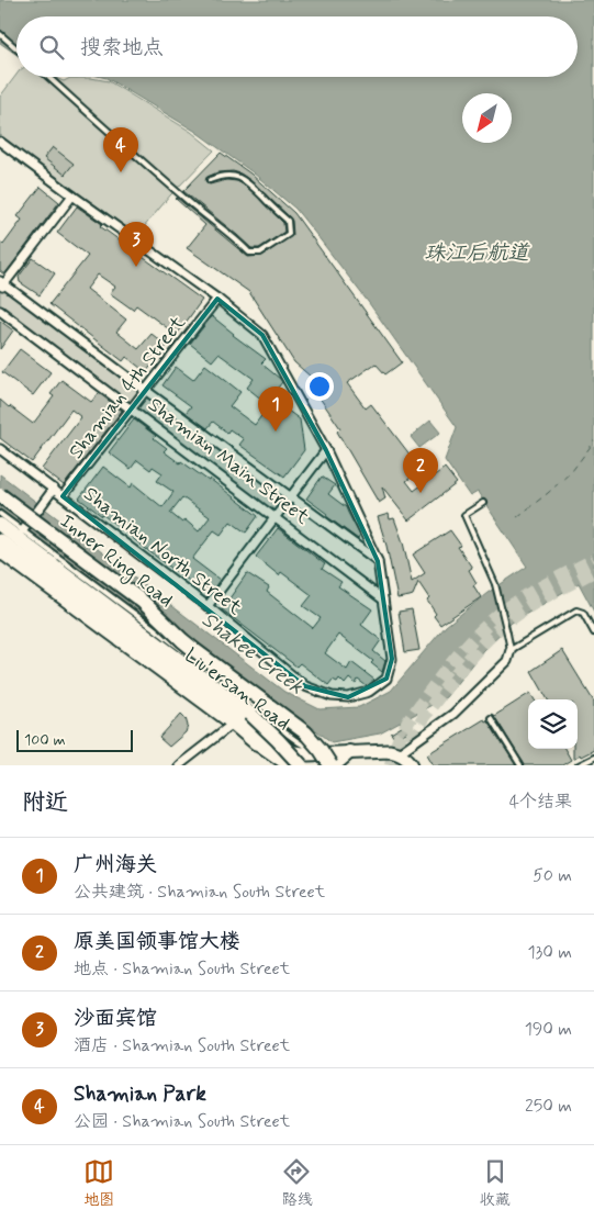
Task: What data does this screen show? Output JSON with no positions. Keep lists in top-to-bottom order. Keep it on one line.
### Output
{"streets":{"highway":["Inner Ring Road"],"main road":["Liu'ersan Road"],"street":["Shamian 4th Street","Shamian Main Street","Shamian North Street"]},"crossings":[["Shamian 4th Street","Shamian Main Street"],["Shamian 4th Street","Shamian North Street"],["Shamian Main Street","Shamian North Street"]],"water":["珠江后航道","Shakee Creek"],"scale_bar":"100 m","north":"bottom left","page":{"search":"搜索地点","pins":["4","3","1","2"],"scale":"100 m","heading":["附近","4个结果"],"list":[{"mark":"1","name":"广州海关","note":"公共建筑 · Shamian South Street","value":"50 m"},{"mark":"2","name":"原美国领事馆大楼","note":"地点 · Shamian South Street","value":"130 m"},{"mark":"3","name":"沙面宾馆","note":"酒店 · Shamian South Street","value":"190 m"},{"mark":"4","name":"Shamian Park","note":"公园 · Shamian South Street","value":"250 m"}],"nav":["地图","路线","收藏"]}}
